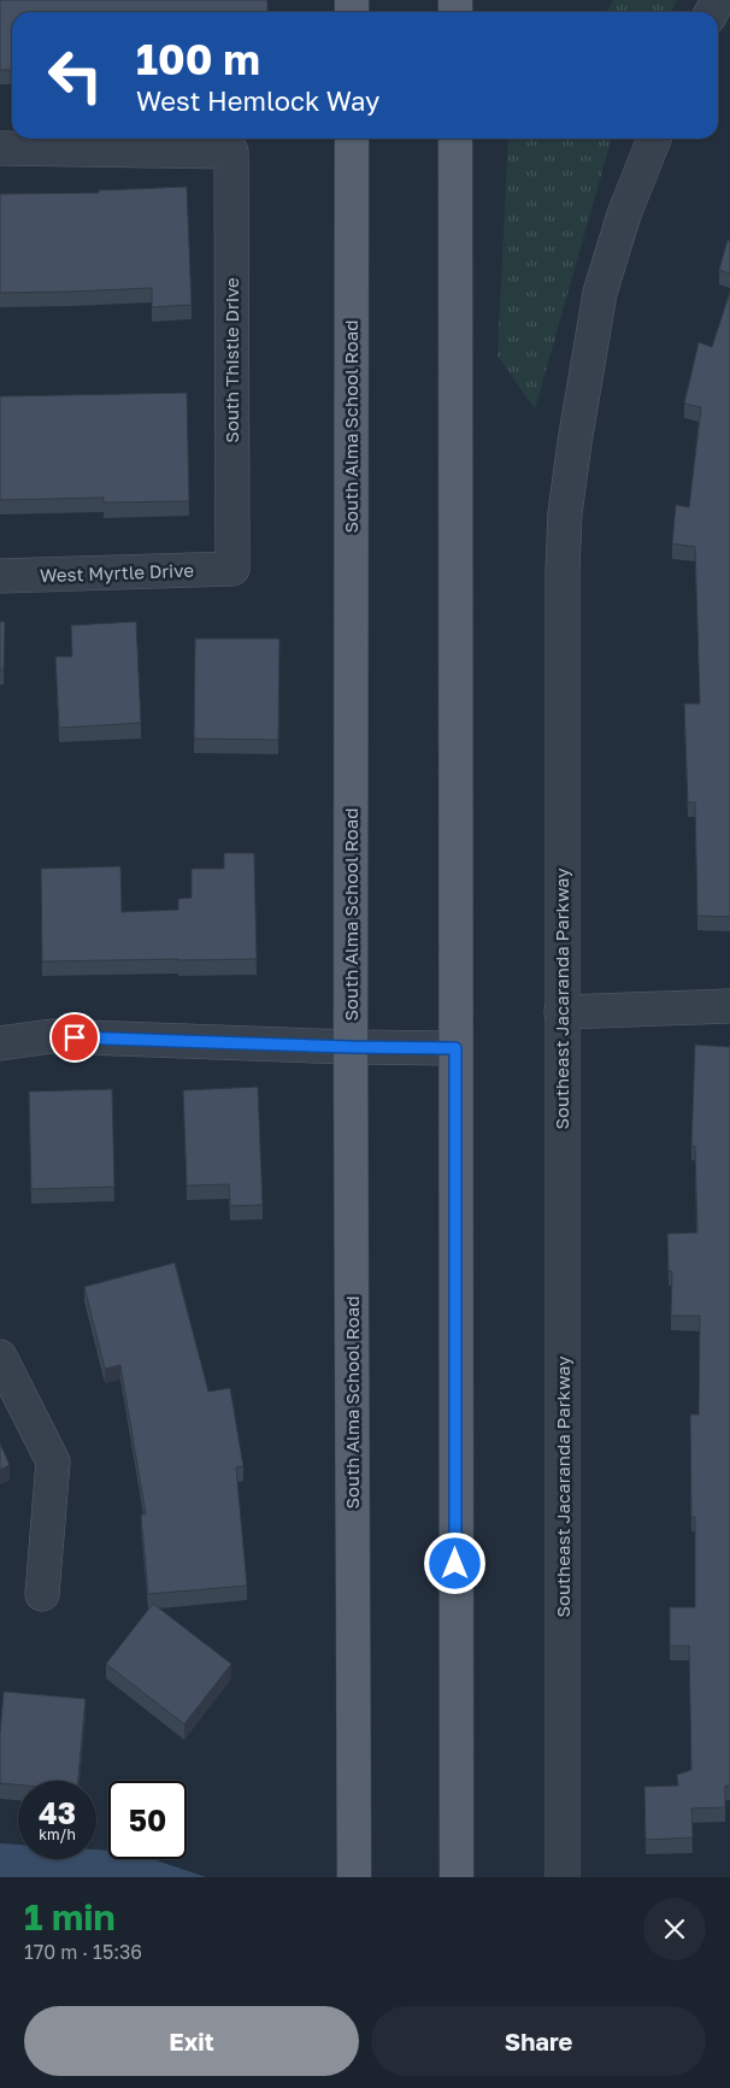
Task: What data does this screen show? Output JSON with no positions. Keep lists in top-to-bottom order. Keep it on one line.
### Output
{"streets":{"main road":["South Alma School Road"],"street":["South Thistle Drive","West Myrtle Drive","Southeast Jacaranda Parkway"]},"crossings":[["South Thistle Drive","West Myrtle Drive"]],"page":{"turn":["100 m","West Hemlock Way"],"speed":"43 km/h","limit":"50","heading":["1 min","170 m · 15:36"],"buttons":["Exit","Share"]}}
